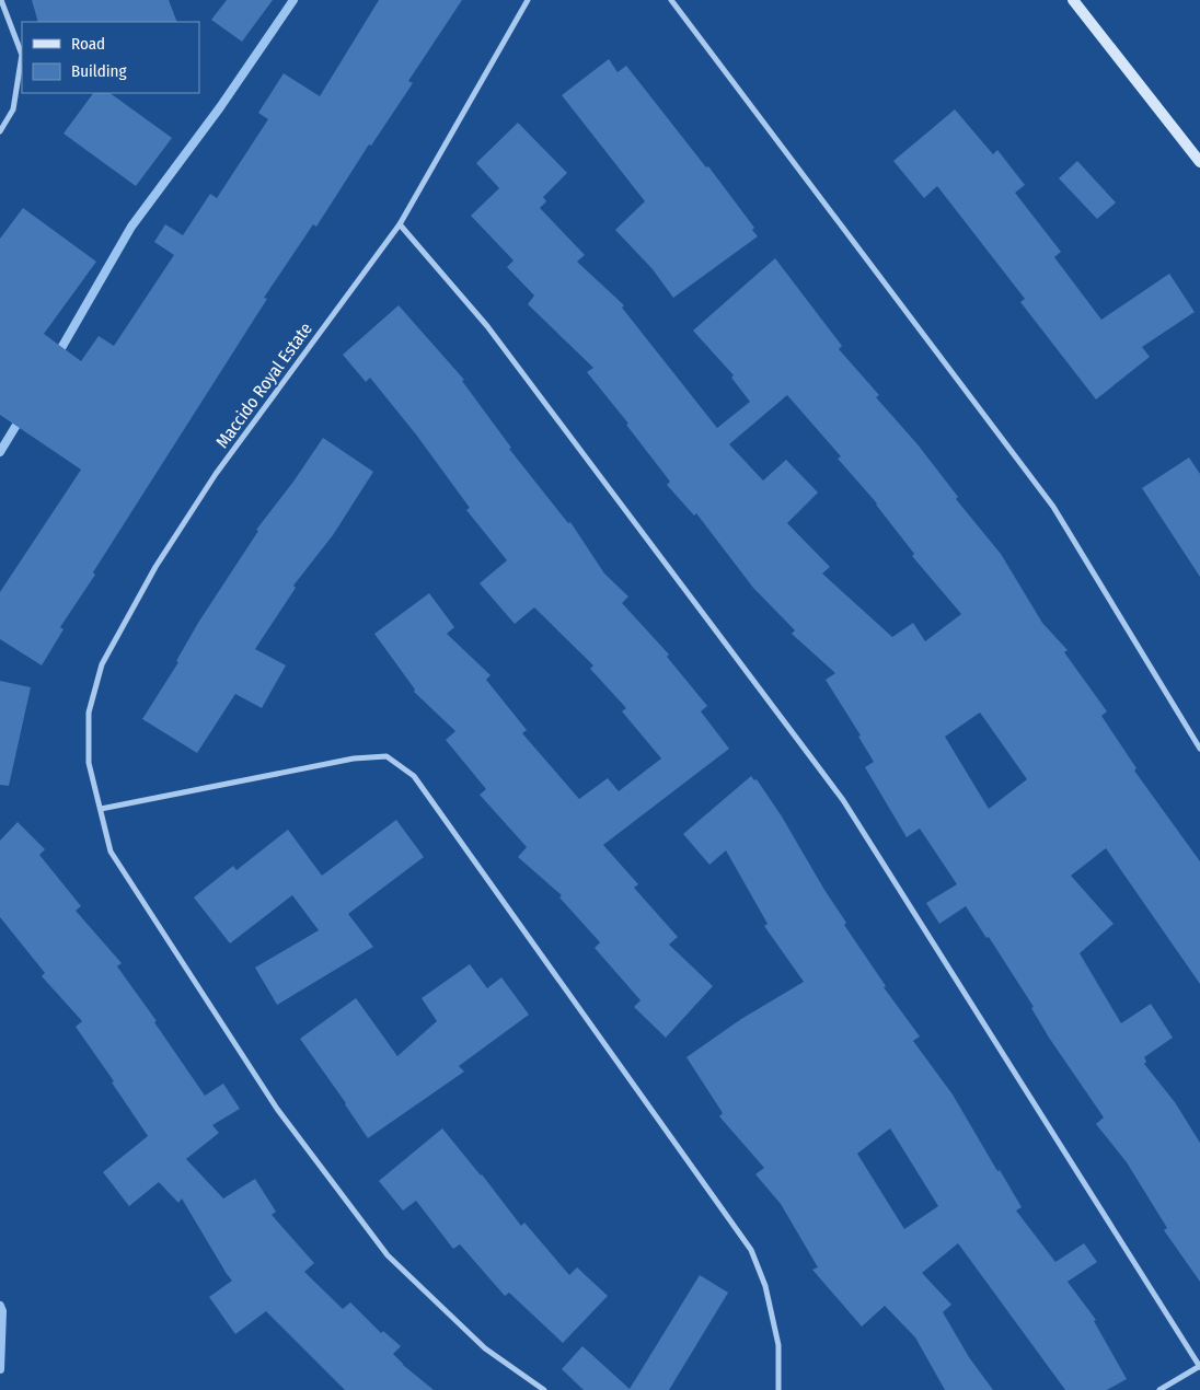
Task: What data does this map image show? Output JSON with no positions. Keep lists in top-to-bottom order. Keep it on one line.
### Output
{"streets":{"street":["Maccido Royal Estate"]},"legend":["Road","Building"]}
